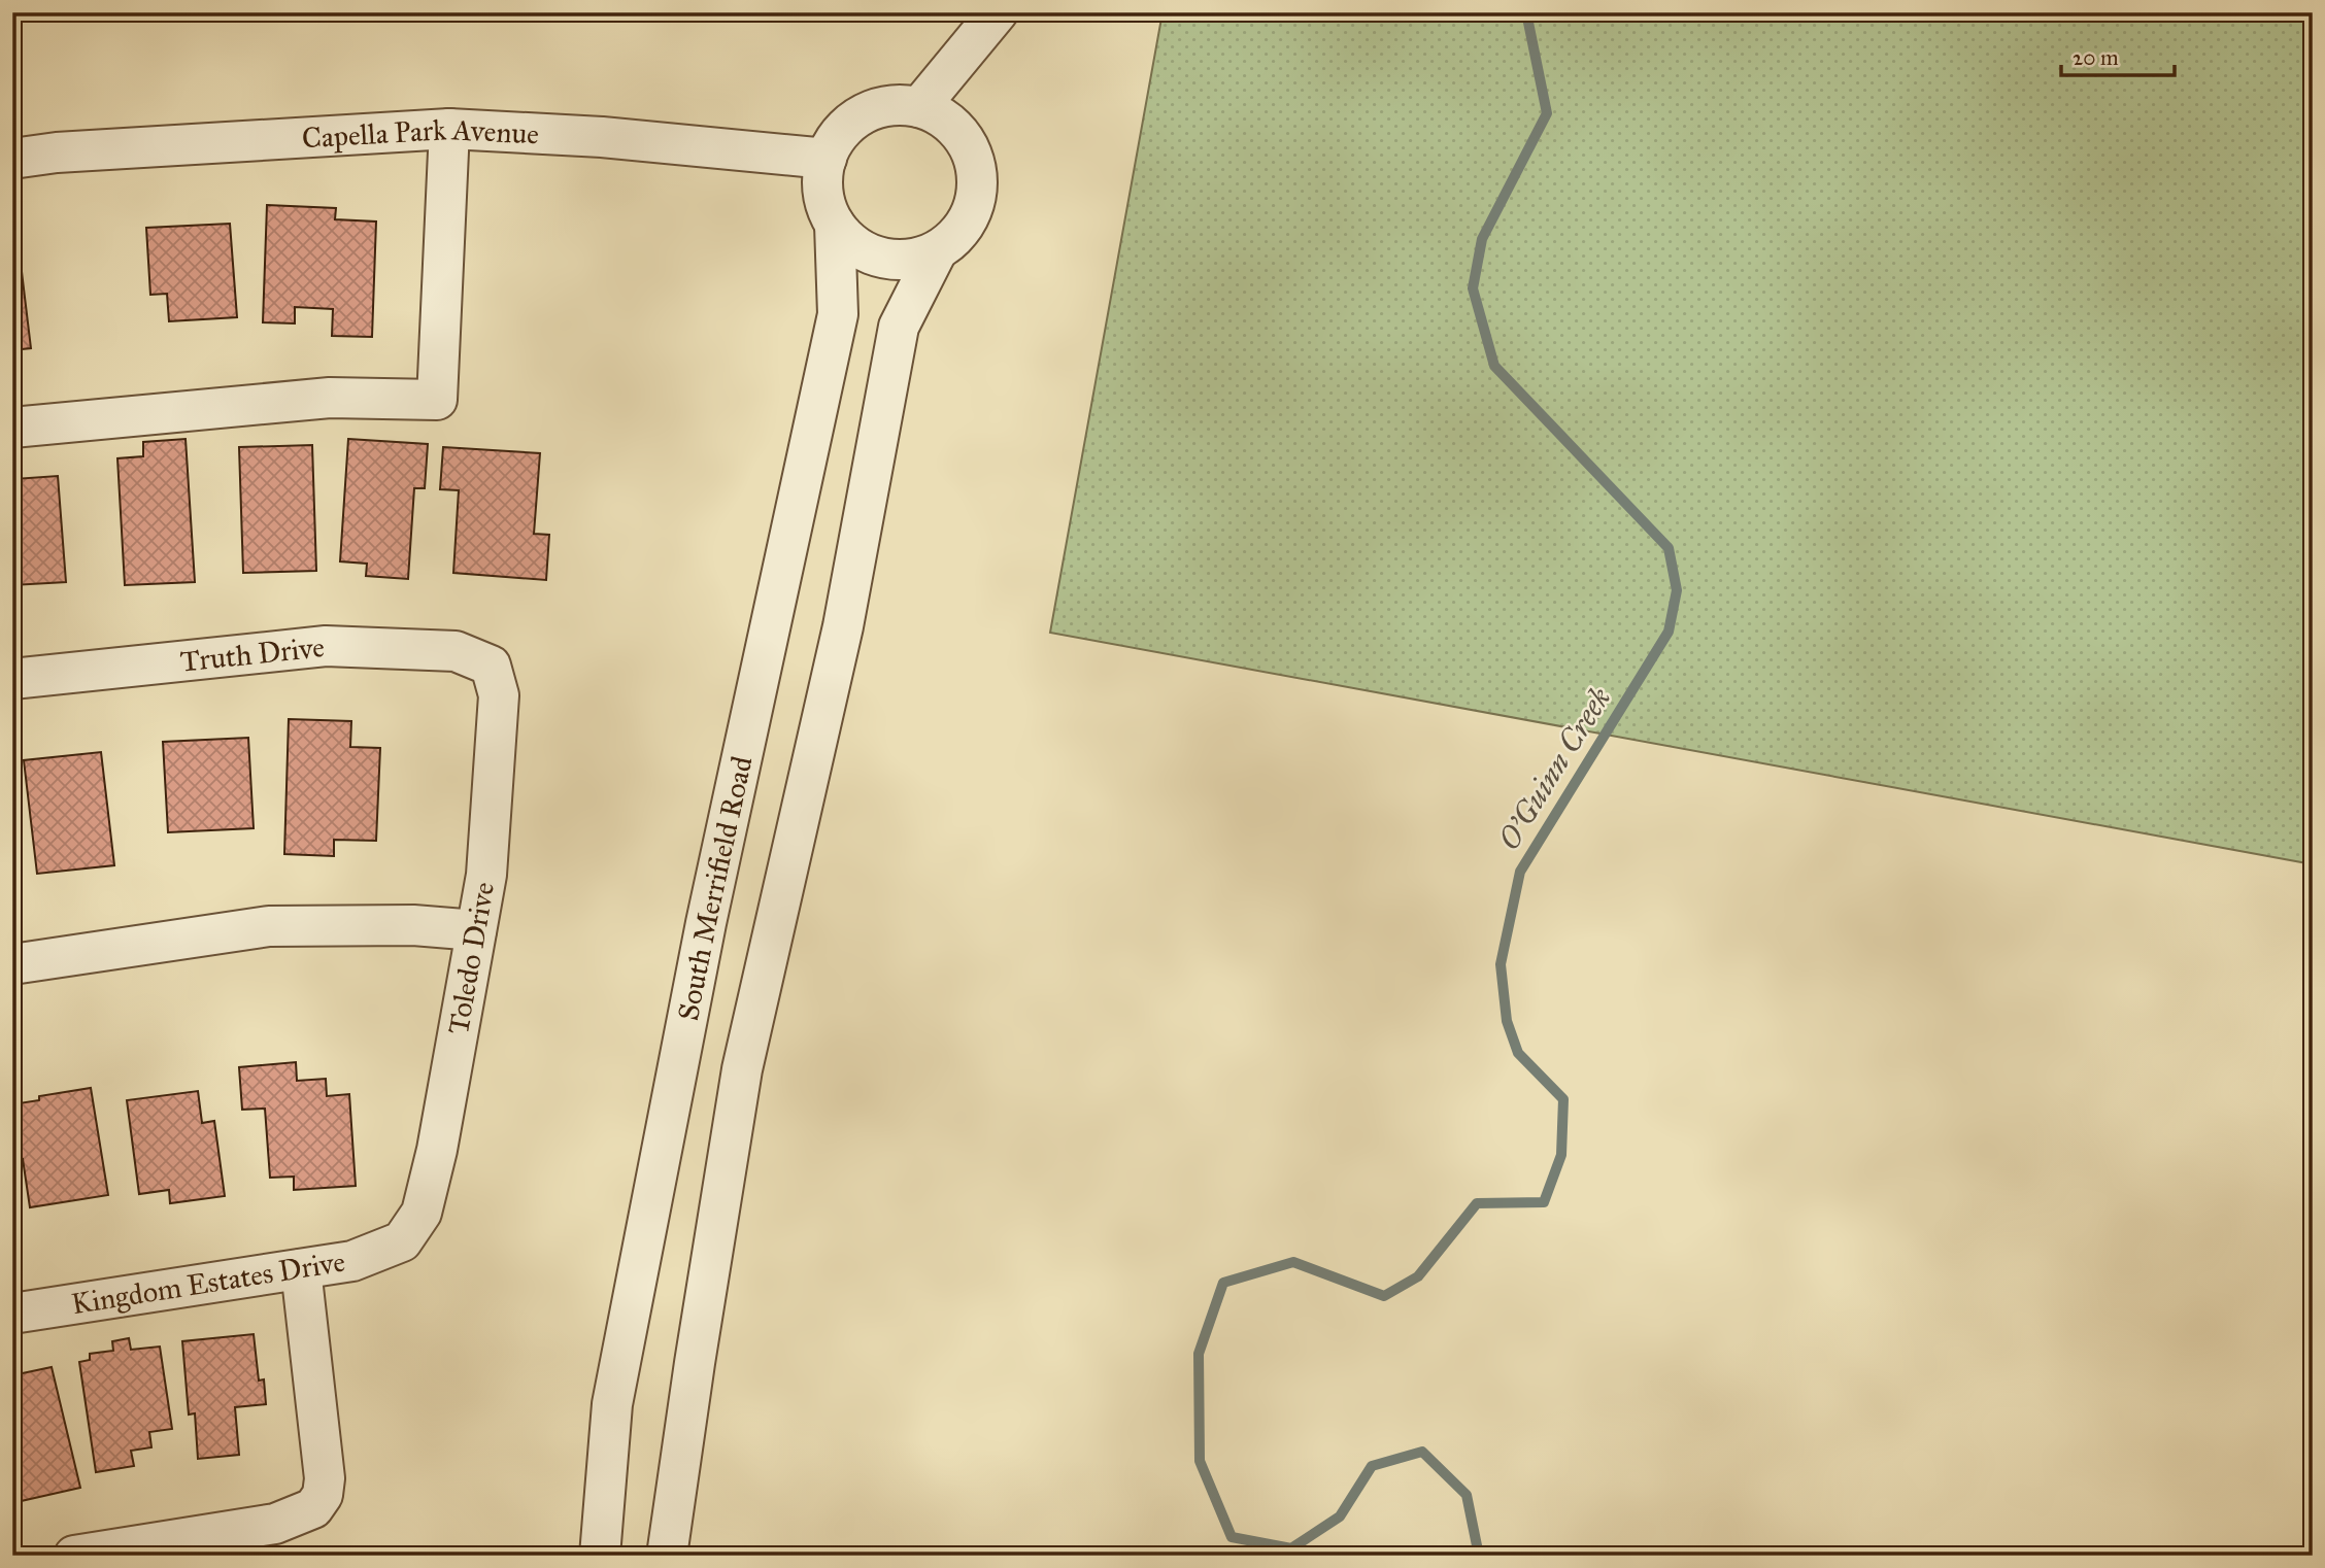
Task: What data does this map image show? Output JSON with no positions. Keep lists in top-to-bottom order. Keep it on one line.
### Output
{"streets":{"street":["Capella Park Avenue","Truth Drive","South Merrifield Road","Toledo Drive","Kingdom Estates Drive"]},"crossings":[["Capella Park Avenue","South Merrifield Road"],["Truth Drive","Toledo Drive"],["Toledo Drive","Kingdom Estates Drive"]],"water":["O'Guinn Creek"],"scale_bar":"20 m"}
